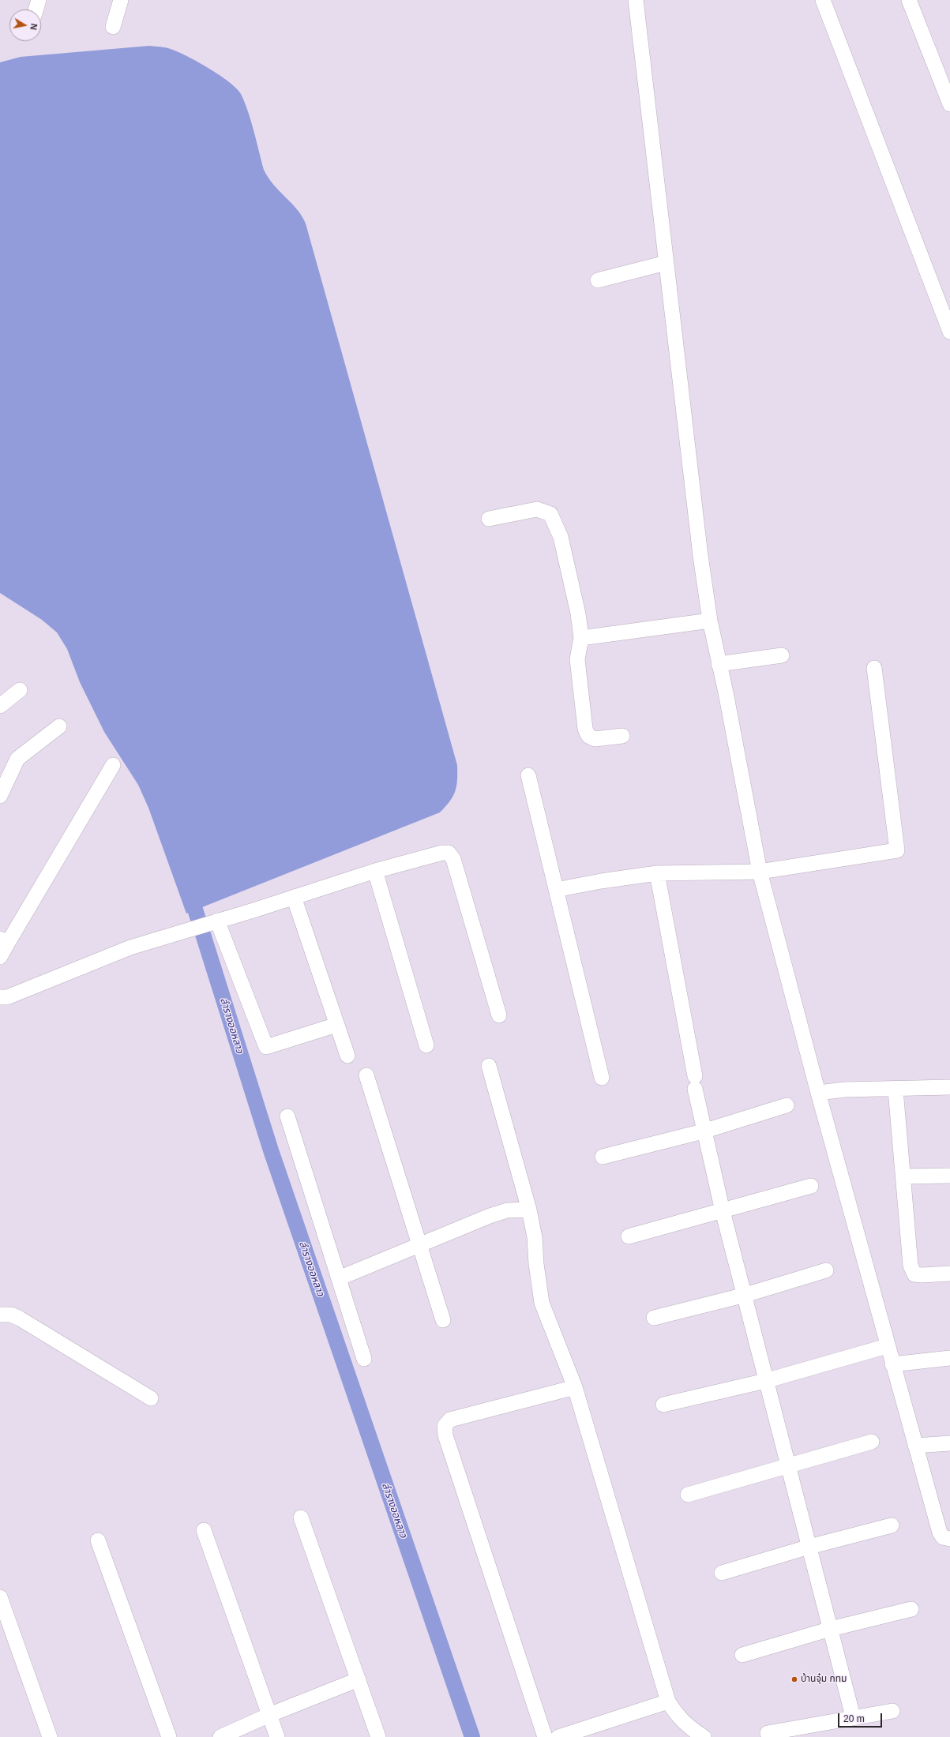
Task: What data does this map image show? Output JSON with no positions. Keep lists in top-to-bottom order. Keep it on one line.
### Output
{"water":["ลำรางออหลาว"],"places":["บ้านจุ๋ม กทม"],"scale_bar":"20 m","north":"right"}
